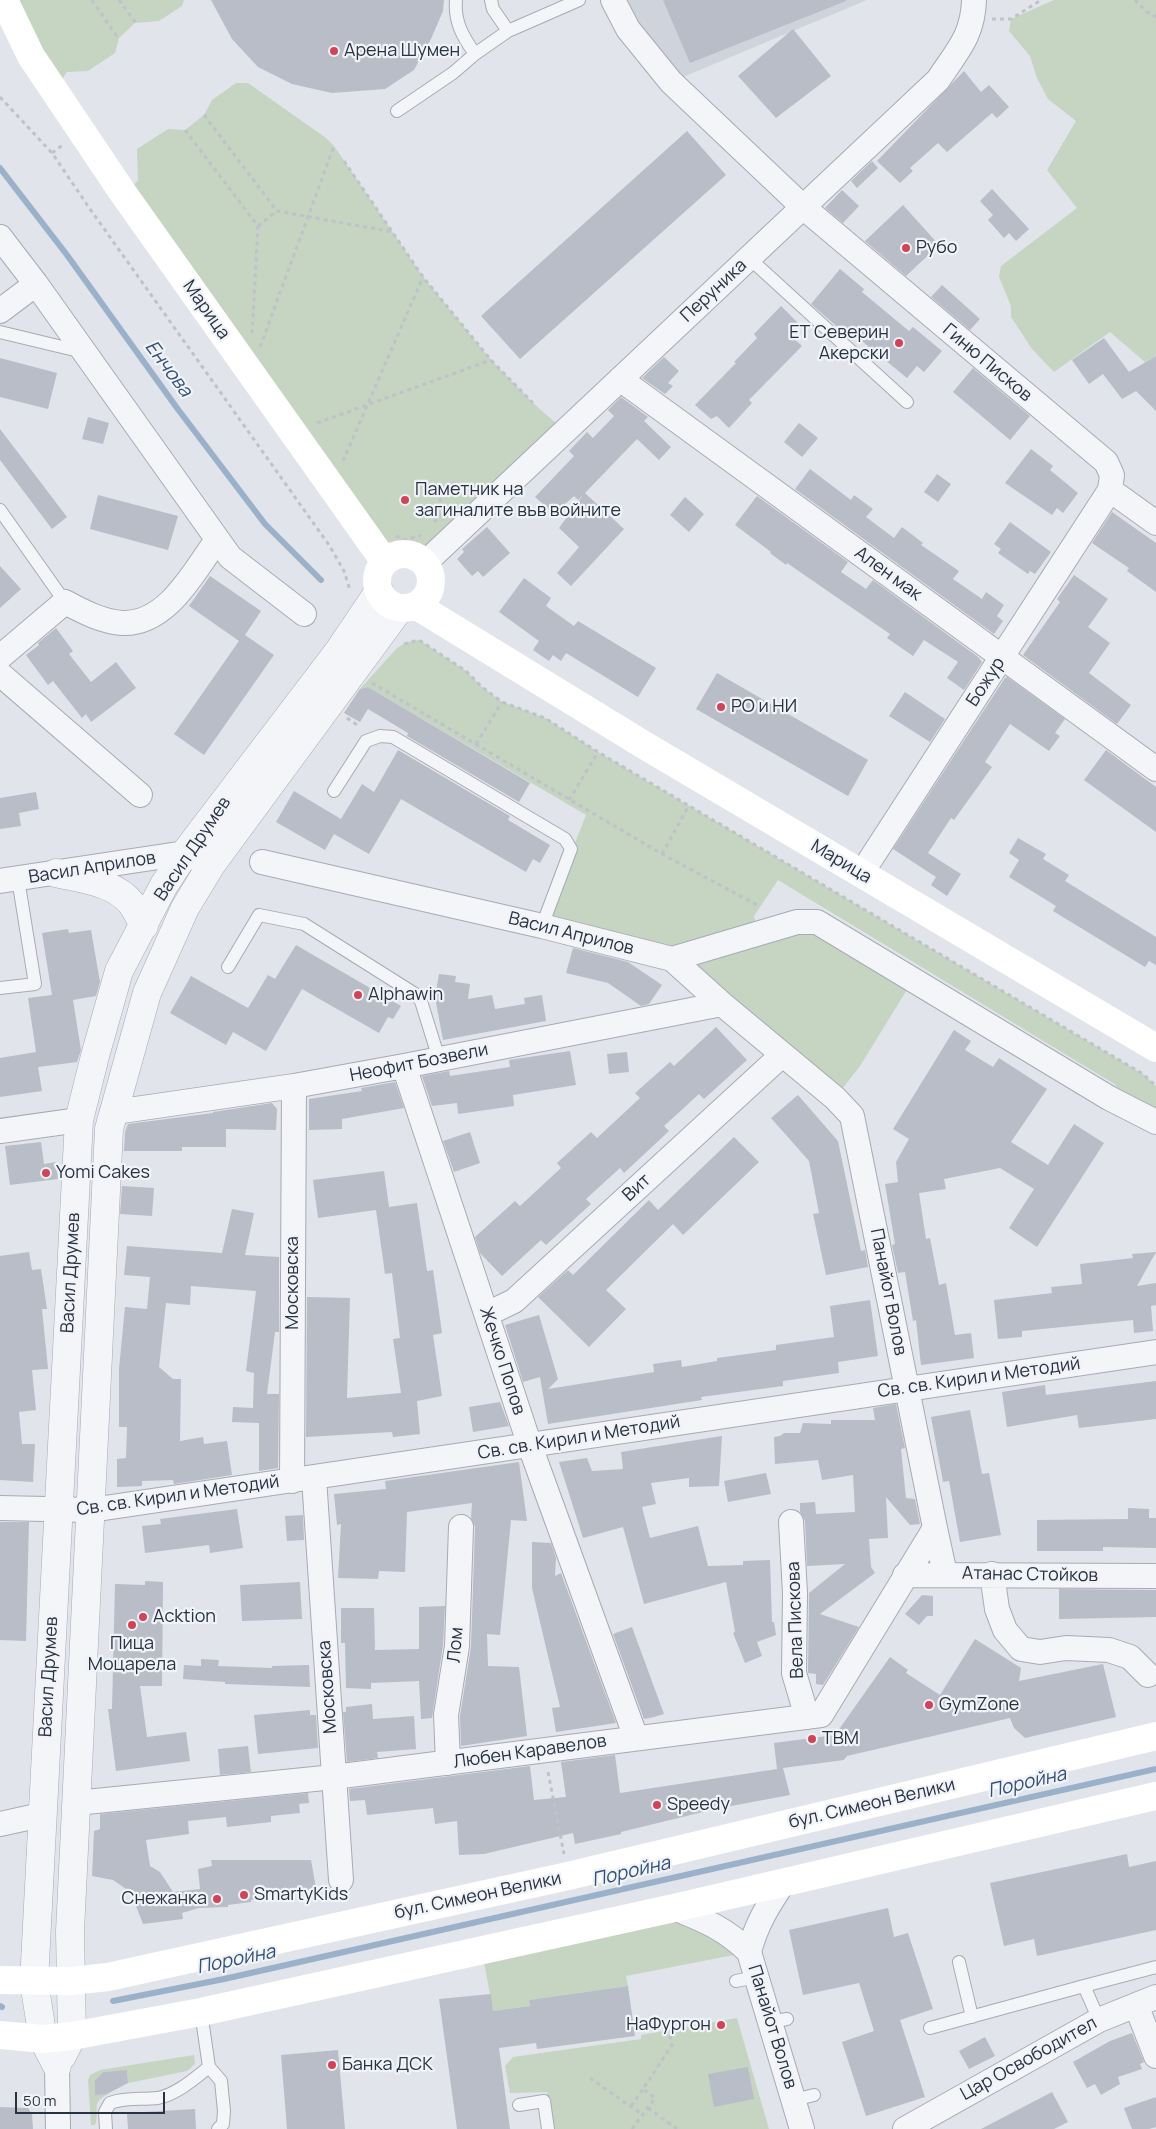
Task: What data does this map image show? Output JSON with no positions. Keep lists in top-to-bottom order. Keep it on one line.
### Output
{"streets":{"main road":["Марица","бул. Симеон Велики"],"street":["Перуника","Гиню Писков","Ален мак","Божур","Васил Друмев","Васил Априлов","Неофит Бозвели","Вит","Московска","Панайот Волов","Жечко Попов","Св. св. Кирил и Методий","Атанас Стойков","Вела Пискова","Лом","Любен Каравелов","Цар Освободител"]},"crossings":[["Перуника","Марица"],["Перуника","Гиню Писков"],["Перуника","Ален мак"],["Перуника","Васил Друмев"],["Марица","Божур"],["Марица","Васил Друмев"],["Гиню Писков","Божур"],["Ален мак","Божур"],["Васил Друмев","Васил Априлов"],["Васил Друмев","Неофит Бозвели"],["Васил Друмев","Св. св. Кирил и Методий"],["Васил Друмев","Любен Каравелов"],["Васил Друмев","бул. Симеон Велики"],["Васил Априлов","Неофит Бозвели"],["Васил Априлов","Вит"],["Васил Априлов","Панайот Волов"],["Неофит Бозвели","Московска"],["Неофит Бозвели","Жечко Попов"],["Вит","Жечко Попов"],["Московска","Св. св. Кирил и Методий"],["Московска","Любен Каравелов"],["Панайот Волов","Св. св. Кирил и Методий"],["Панайот Волов","Атанас Стойков"],["Жечко Попов","Св. св. Кирил и Методий"],["Жечко Попов","Любен Каравелов"],["Атанас Стойков","Любен Каравелов"],["Вела Пискова","Любен Каравелов"],["Лом","Любен Каравелов"]],"water":["Енчова","Поройна"],"places":["Арена Шумен","Рубо","ЕТ Северин Акерски","Паметник на загиналите във войните","РО и НИ","Alphawin","Yomi Cakes","Acktion","Пица Моцарела","GymZone","ТВМ","Speedy","SmartyKids","Снежанка","НаФургон","Банка ДСК"],"scale_bar":"50 m"}
